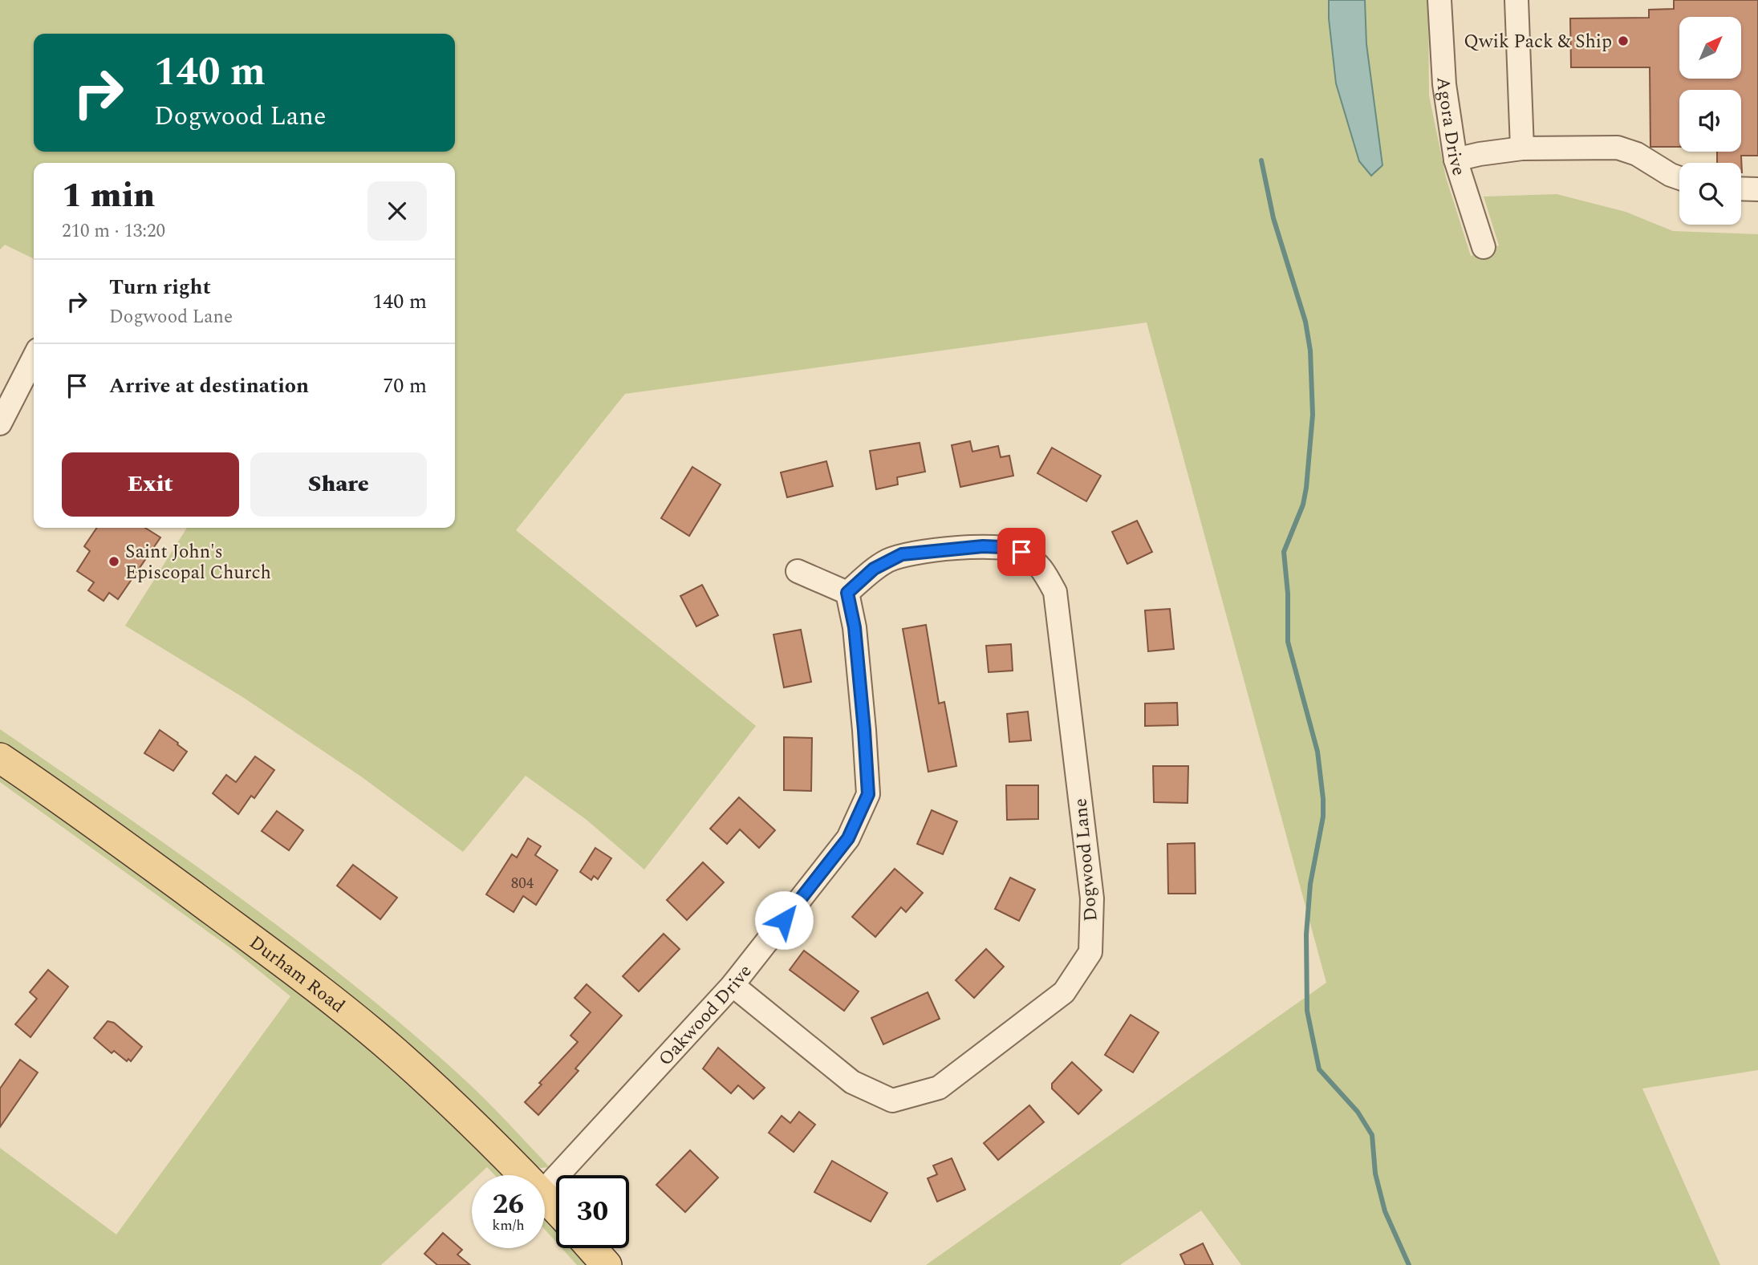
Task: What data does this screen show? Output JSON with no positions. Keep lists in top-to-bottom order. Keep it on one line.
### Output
{"streets":{"main road":["Durham Road"],"street":["Agora Drive","Dogwood Lane","Oakwood Drive"]},"crossings":[["Dogwood Lane","Oakwood Drive"]],"places":["Qwik Pack & Ship","Saint John's Episcopal Church"],"house_numbers":["804"],"north":"top right","page":{"turn":["140 m","Dogwood Lane"],"heading":["1 min","210 m · 13:20"],"list":[{"name":"Turn right","note":"Dogwood Lane","value":"140 m"},{"name":"Arrive at destination","value":"70 m"}],"buttons":["Exit","Share"],"speed":"26 km/h","limit":"30"}}
